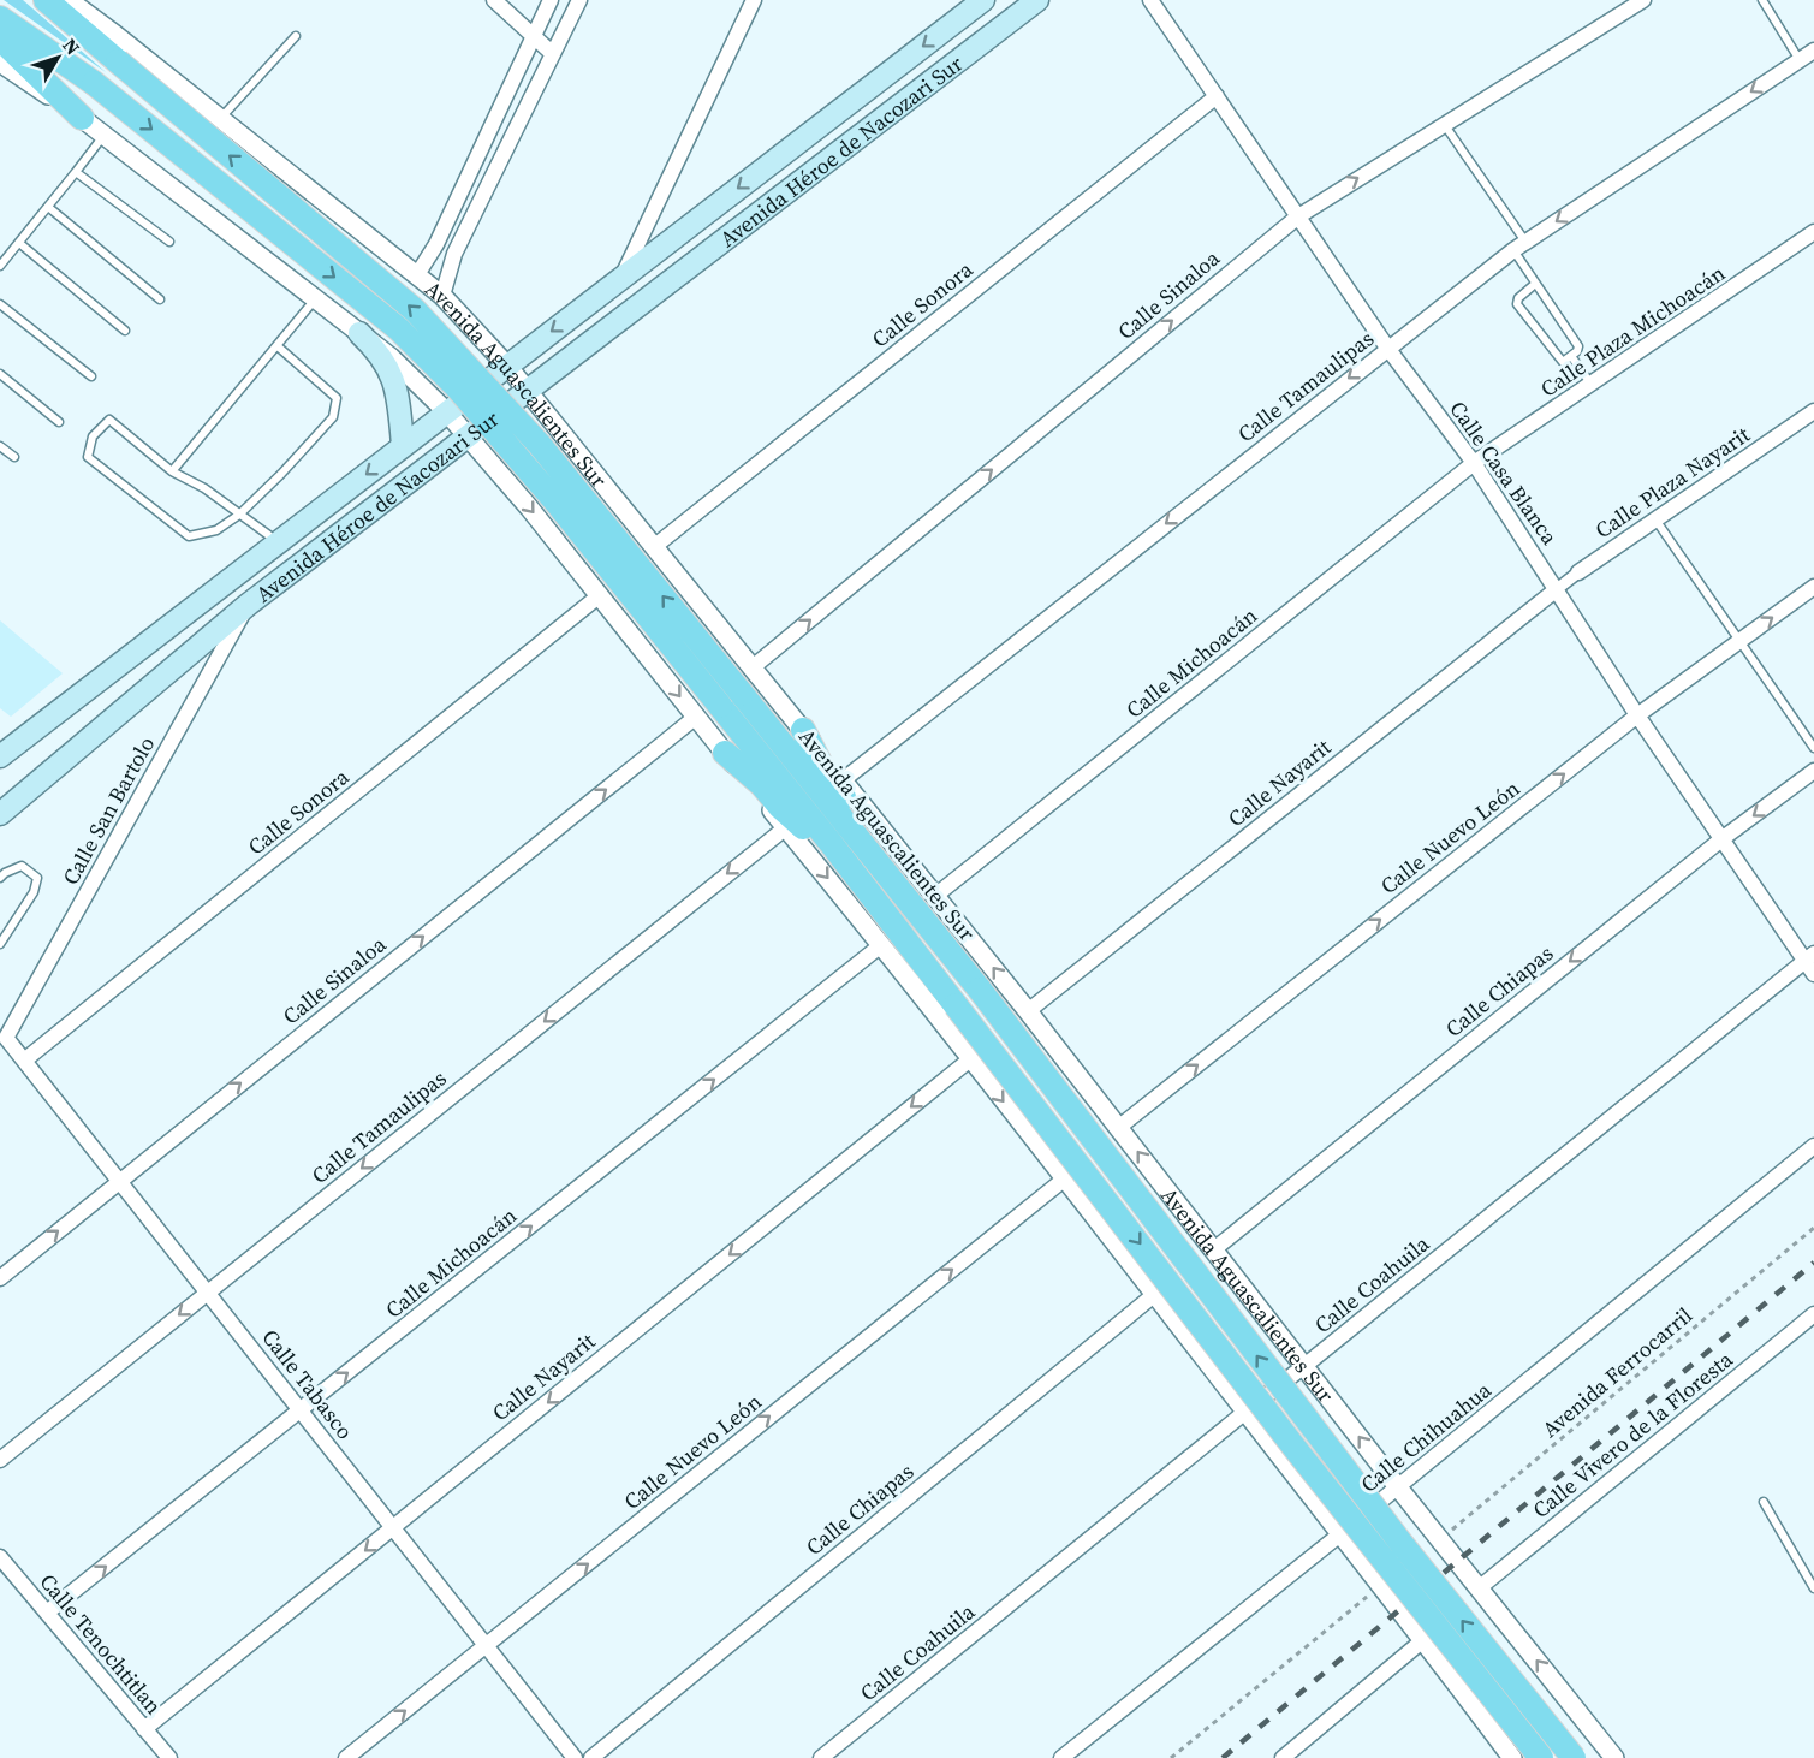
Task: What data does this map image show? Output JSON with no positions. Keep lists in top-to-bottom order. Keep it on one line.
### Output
{"streets":{"main road":["Avenida Héroe de Nacozari Sur","Avenida Aguascalientes Sur"],"street":["Calle Sinaloa","Calle Sonora","Calle Plaza Michoacán","Calle Tamaulipas","Calle Casa Blanca","Calle Plaza Nayarit","Calle Michoacán","Calle Nayarit","Calle San Bartolo","Calle Nuevo León","Calle Chiapas","Calle Coahuila","Calle Tabasco","Calle Vivero de la Floresta","Calle Chihuahua","Calle Tenochtitlan"],"path":["Avenida Ferrocarril"]},"crossings":[["Avenida Héroe de Nacozari Sur","Avenida Aguascalientes Sur"],["Avenida Héroe de Nacozari Sur","Calle San Bartolo"],["Calle Sinaloa","Avenida Aguascalientes Sur"],["Calle Sinaloa","Calle Casa Blanca"],["Calle Sinaloa","Calle Tabasco"],["Calle Sonora","Avenida Aguascalientes Sur"],["Calle Sonora","Calle Casa Blanca"],["Calle Sonora","Calle Tabasco"],["Calle Plaza Michoacán","Calle Casa Blanca"],["Calle Plaza Michoacán","Calle Michoacán"],["Avenida Aguascalientes Sur","Calle Tamaulipas"],["Avenida Aguascalientes Sur","Calle Michoacán"],["Avenida Aguascalientes Sur","Calle Nayarit"],["Avenida Aguascalientes Sur","Calle Nuevo León"],["Avenida Aguascalientes Sur","Calle Chiapas"],["Avenida Aguascalientes Sur","Calle Coahuila"],["Avenida Aguascalientes Sur","Avenida Ferrocarril"],["Avenida Aguascalientes Sur","Calle Vivero de la Floresta"],["Avenida Aguascalientes Sur","Calle Chihuahua"],["Calle Tamaulipas","Calle Casa Blanca"],["Calle Tamaulipas","Calle Tabasco"],["Calle Casa Blanca","Calle Plaza Nayarit"],["Calle Casa Blanca","Calle Michoacán"],["Calle Casa Blanca","Calle Nayarit"],["Calle Casa Blanca","Calle Nuevo León"],["Calle Casa Blanca","Calle Chiapas"],["Calle Casa Blanca","Calle Coahuila"],["Calle Plaza Nayarit","Calle Nayarit"],["Calle Michoacán","Calle Tabasco"],["Calle Michoacán","Calle Tenochtitlan"],["Calle Nayarit","Calle Tabasco"],["Calle Nayarit","Calle Tenochtitlan"],["Calle San Bartolo","Calle Tabasco"],["Calle Nuevo León","Calle Tabasco"]],"one_way":["Calle Sinaloa","Calle Tamaulipas","Calle Michoacán","Calle Nayarit","Calle Nuevo León","Calle Chiapas"],"north":"top right"}
